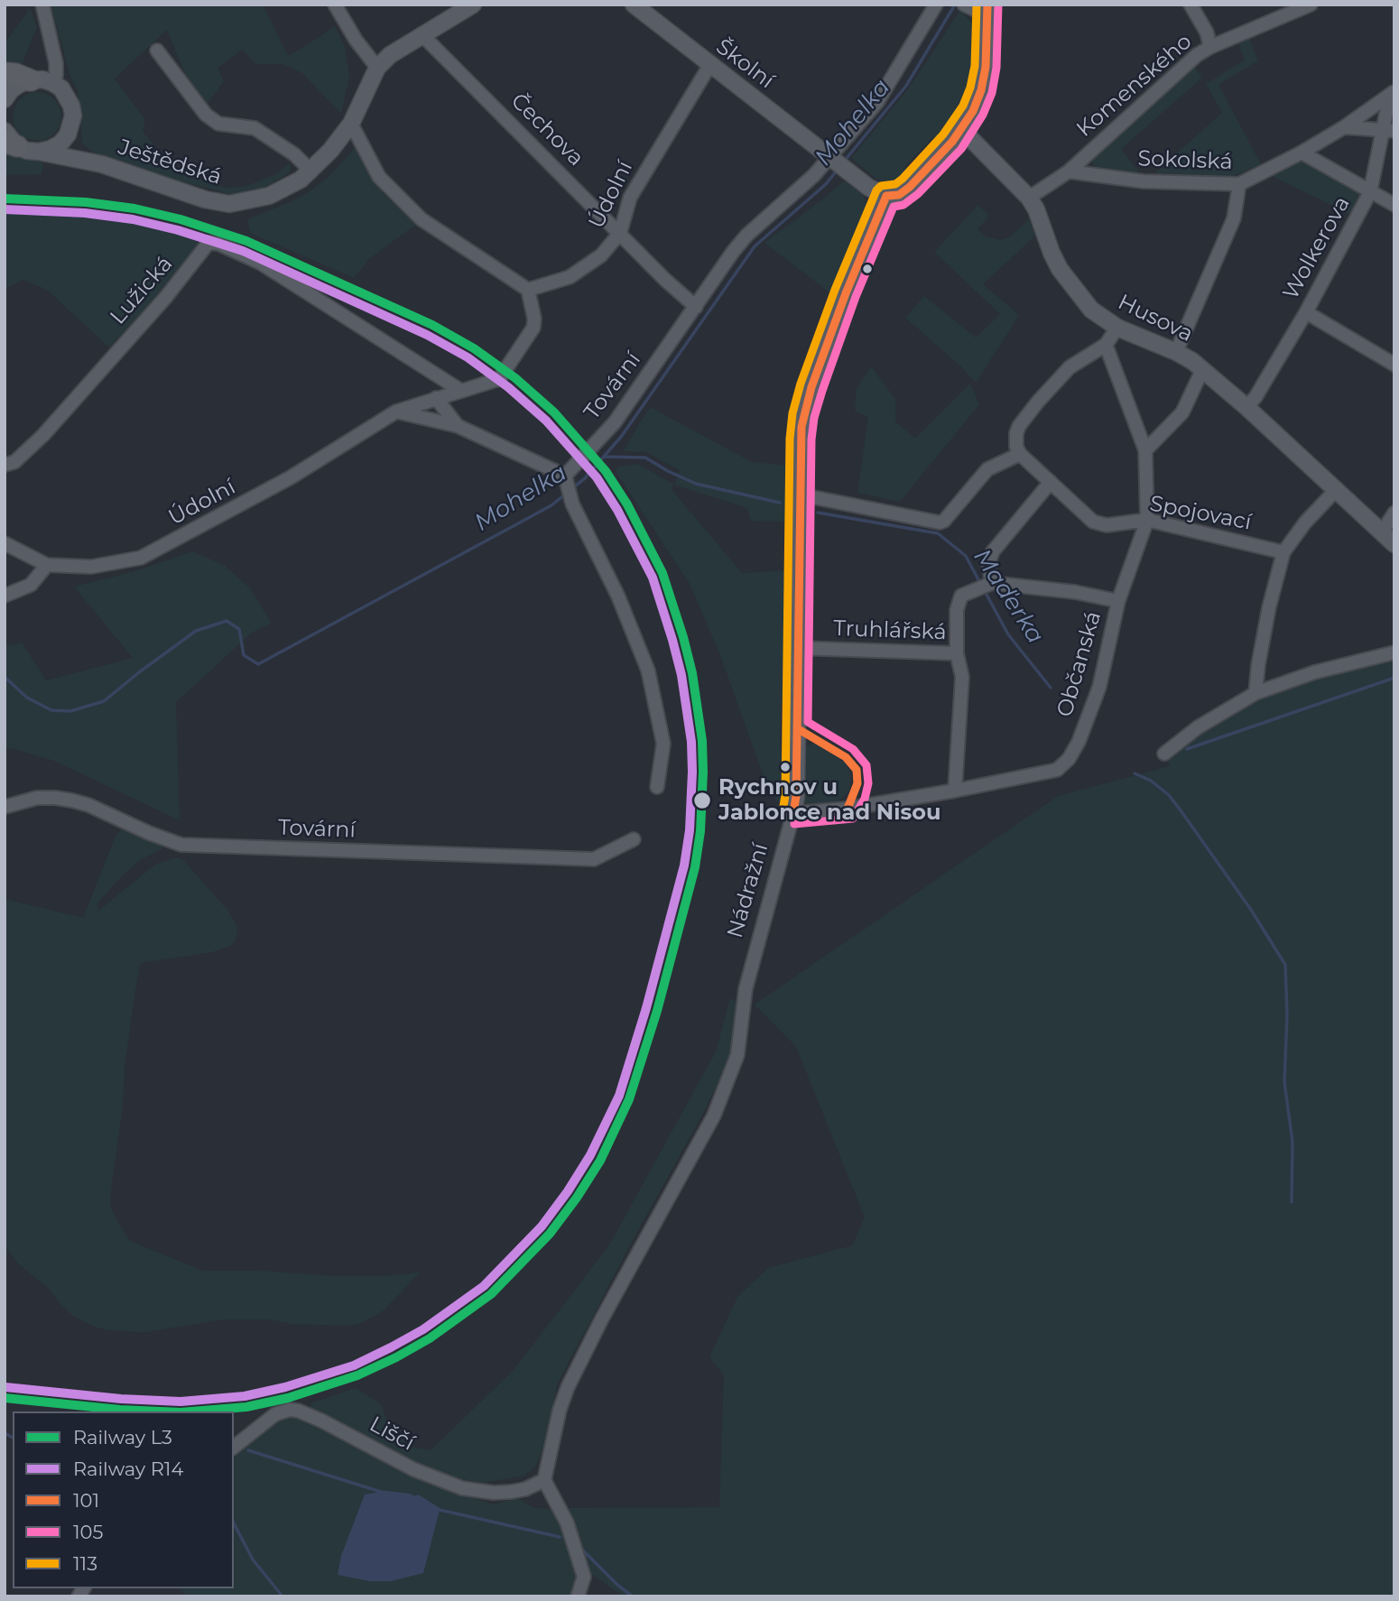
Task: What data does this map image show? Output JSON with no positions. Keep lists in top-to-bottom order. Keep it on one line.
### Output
{"streets":{"street":["Školní","Komenského","Čechova","Sokolská","Ještědská","Údolní","Wolkerova","Lužická","Husova","Tovární","Spojovací","Truhlářská","Občanská","Nádražní","Liščí"]},"crossings":[["Školní","Údolní"],["Školní","Tovární"],["Školní","Nádražní"],["Komenského","Sokolská"],["Komenského","Husova"],["Čechova","Ještědská"],["Čechova","Údolní"],["Čechova","Tovární"],["Sokolská","Wolkerova"],["Údolní","Lužická"],["Wolkerova","Husova"],["Spojovací","Občanská"],["Truhlářská","Občanská"],["Truhlářská","Nádražní"],["Občanská","Nádražní"],["Nádražní","Liščí"]],"water":["Mohelka","Maďerka"],"places":["Rychnov u Jablonce nad Nisou"],"lines":["transit line 101","transit line 105","transit line 113","rail line L3","rail line R14"],"legend":["Railway L3","Railway R14","101","105","113"]}
